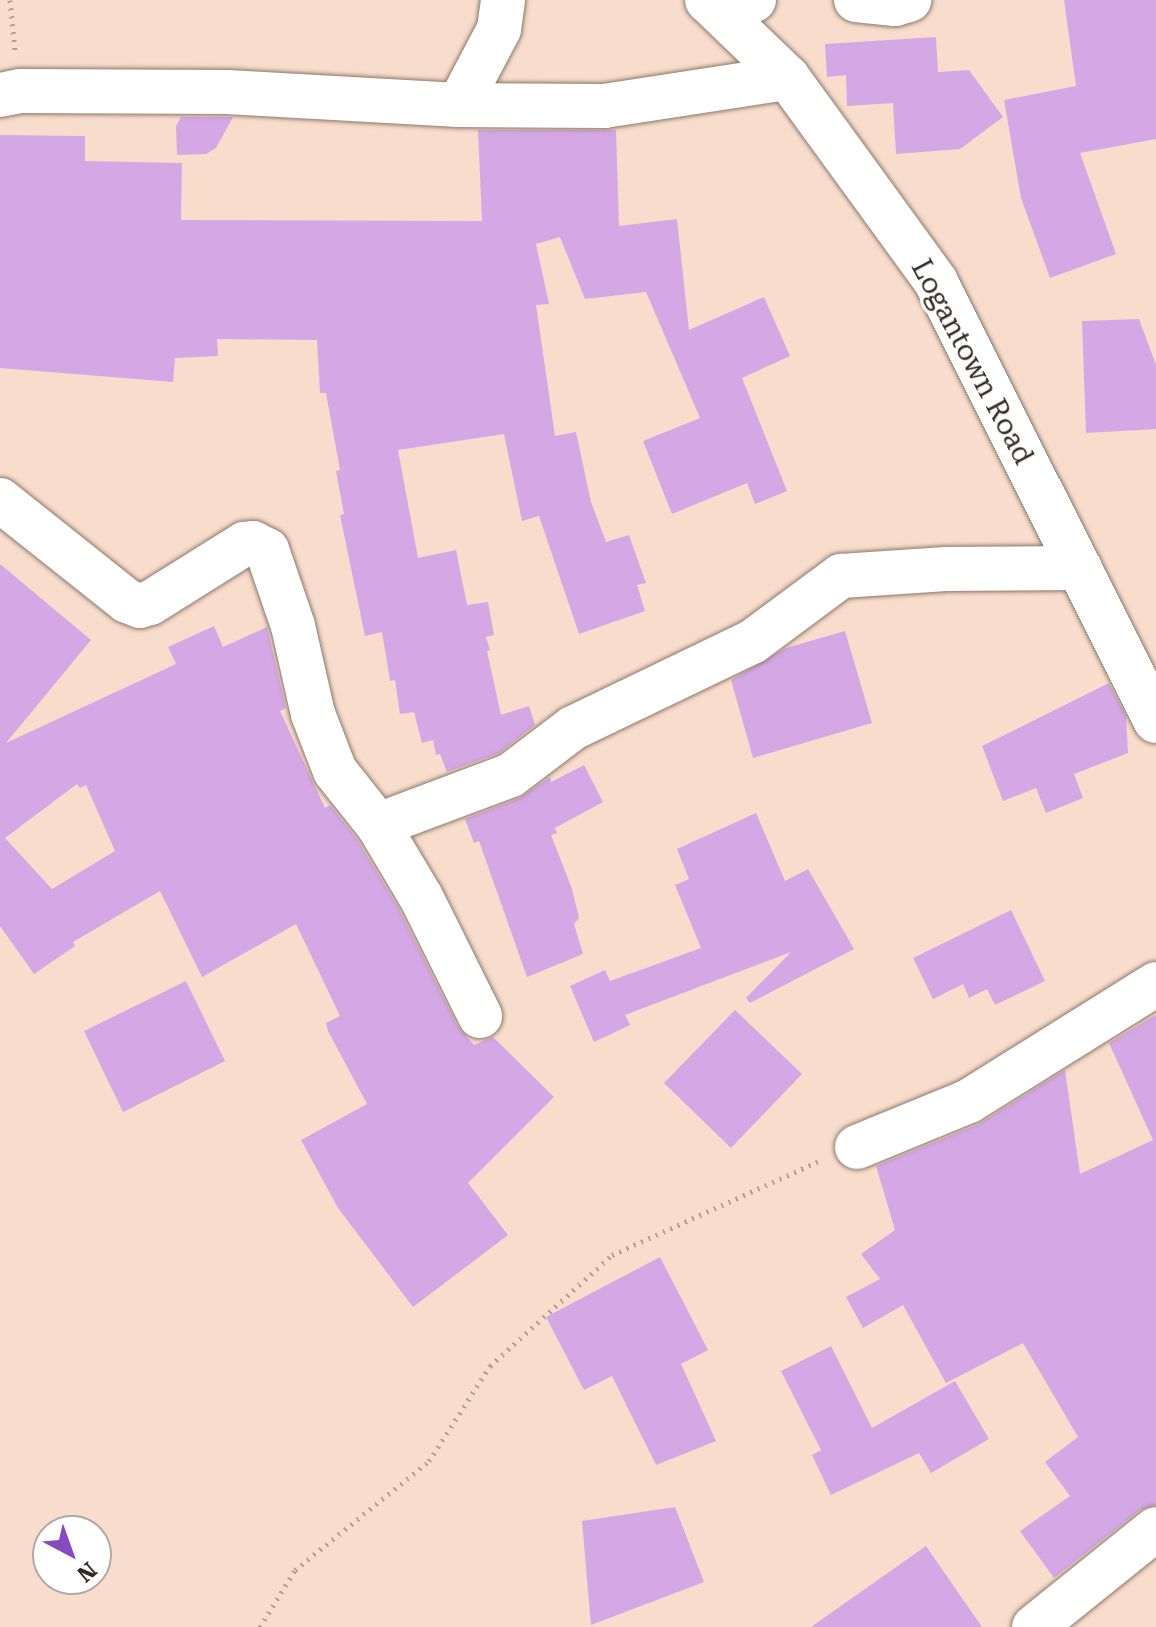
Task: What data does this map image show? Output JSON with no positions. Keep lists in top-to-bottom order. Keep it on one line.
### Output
{"streets":{"street":["Logantown Road"]},"north":"bottom right"}
